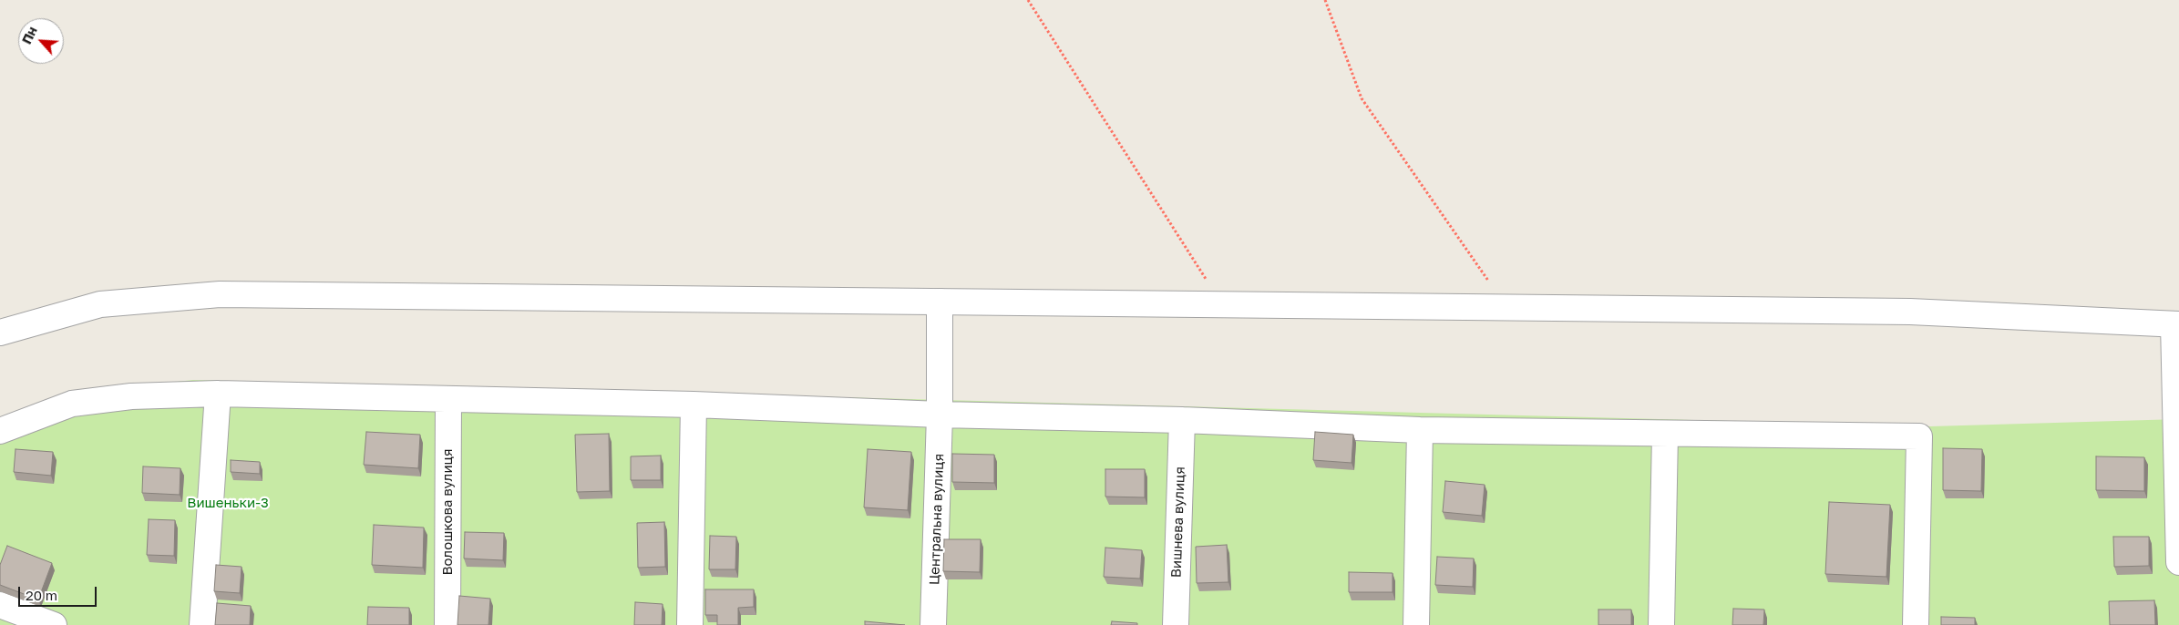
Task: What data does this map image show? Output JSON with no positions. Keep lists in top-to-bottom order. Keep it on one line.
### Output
{"streets":{"street":["Волошкова вулиця","Центральна вулиця","Вишнева вулиця"]},"parks":["Вишеньки-3"],"scale_bar":"20 m","north":"top left"}
